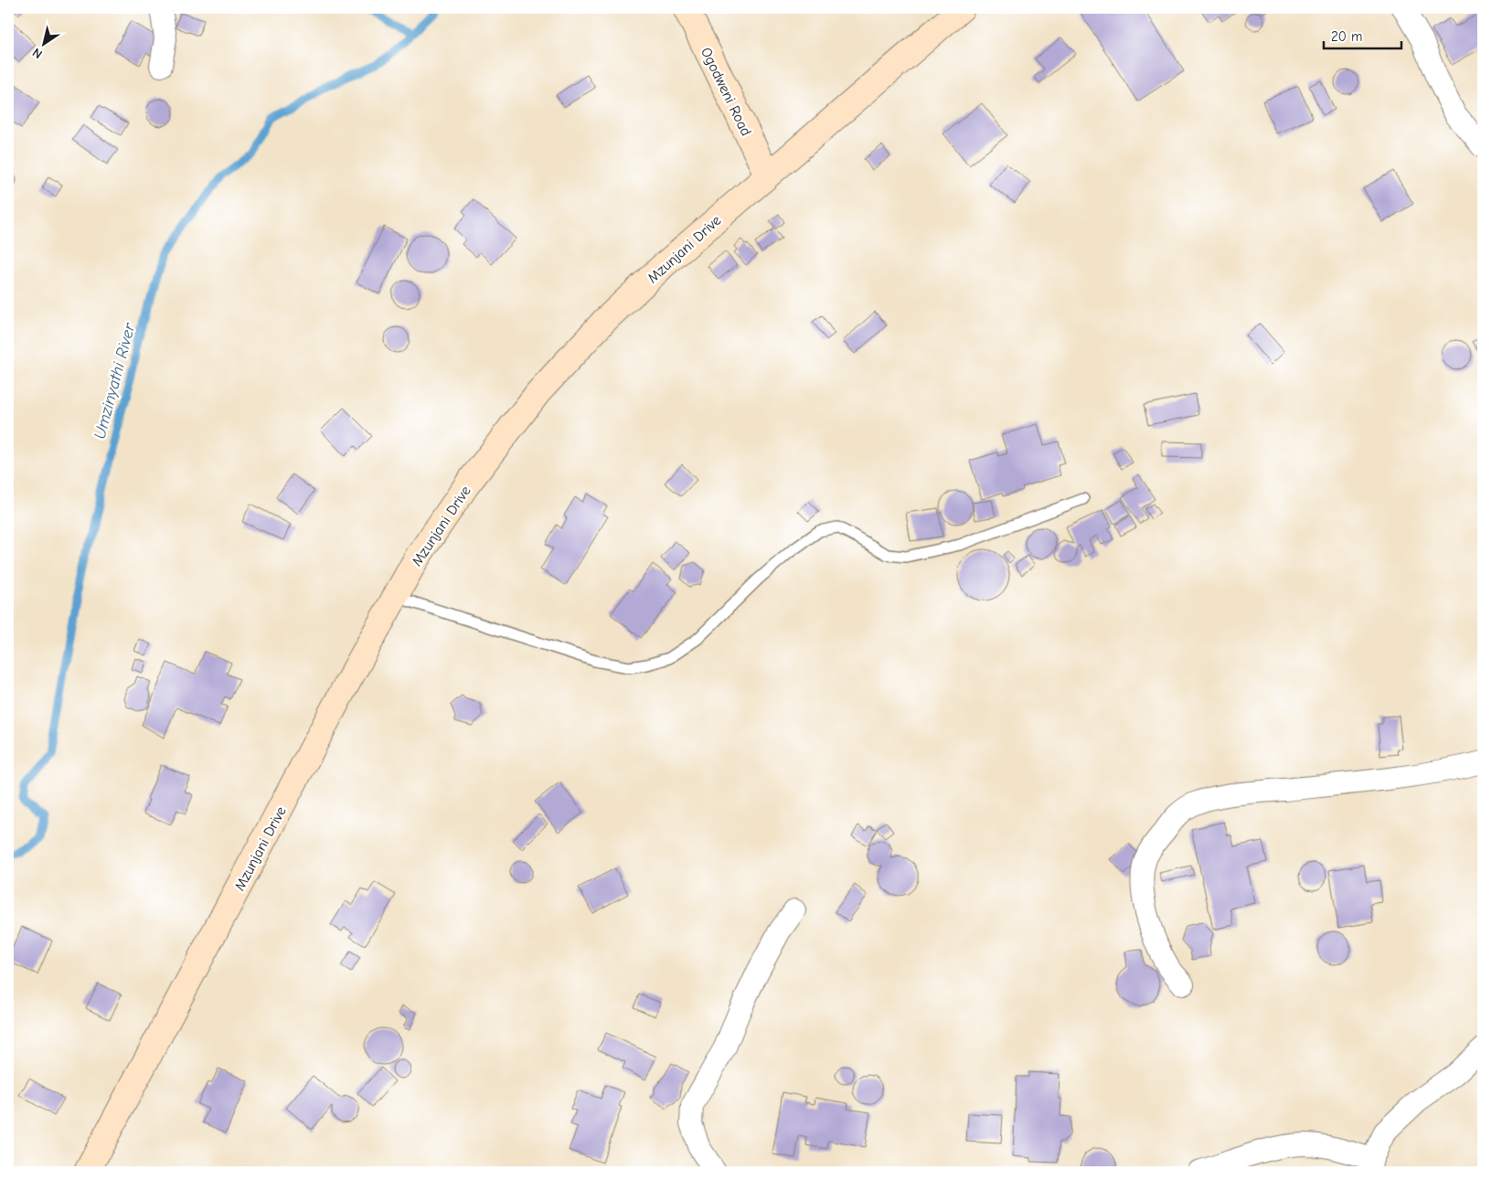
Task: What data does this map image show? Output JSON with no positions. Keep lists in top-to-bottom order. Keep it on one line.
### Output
{"streets":{"main road":["Ogodweni Road","Mzunjani Drive"]},"crossings":[["Ogodweni Road","Mzunjani Drive"]],"water":["Umzinyathi River"],"scale_bar":"20 m","north":"bottom left"}
